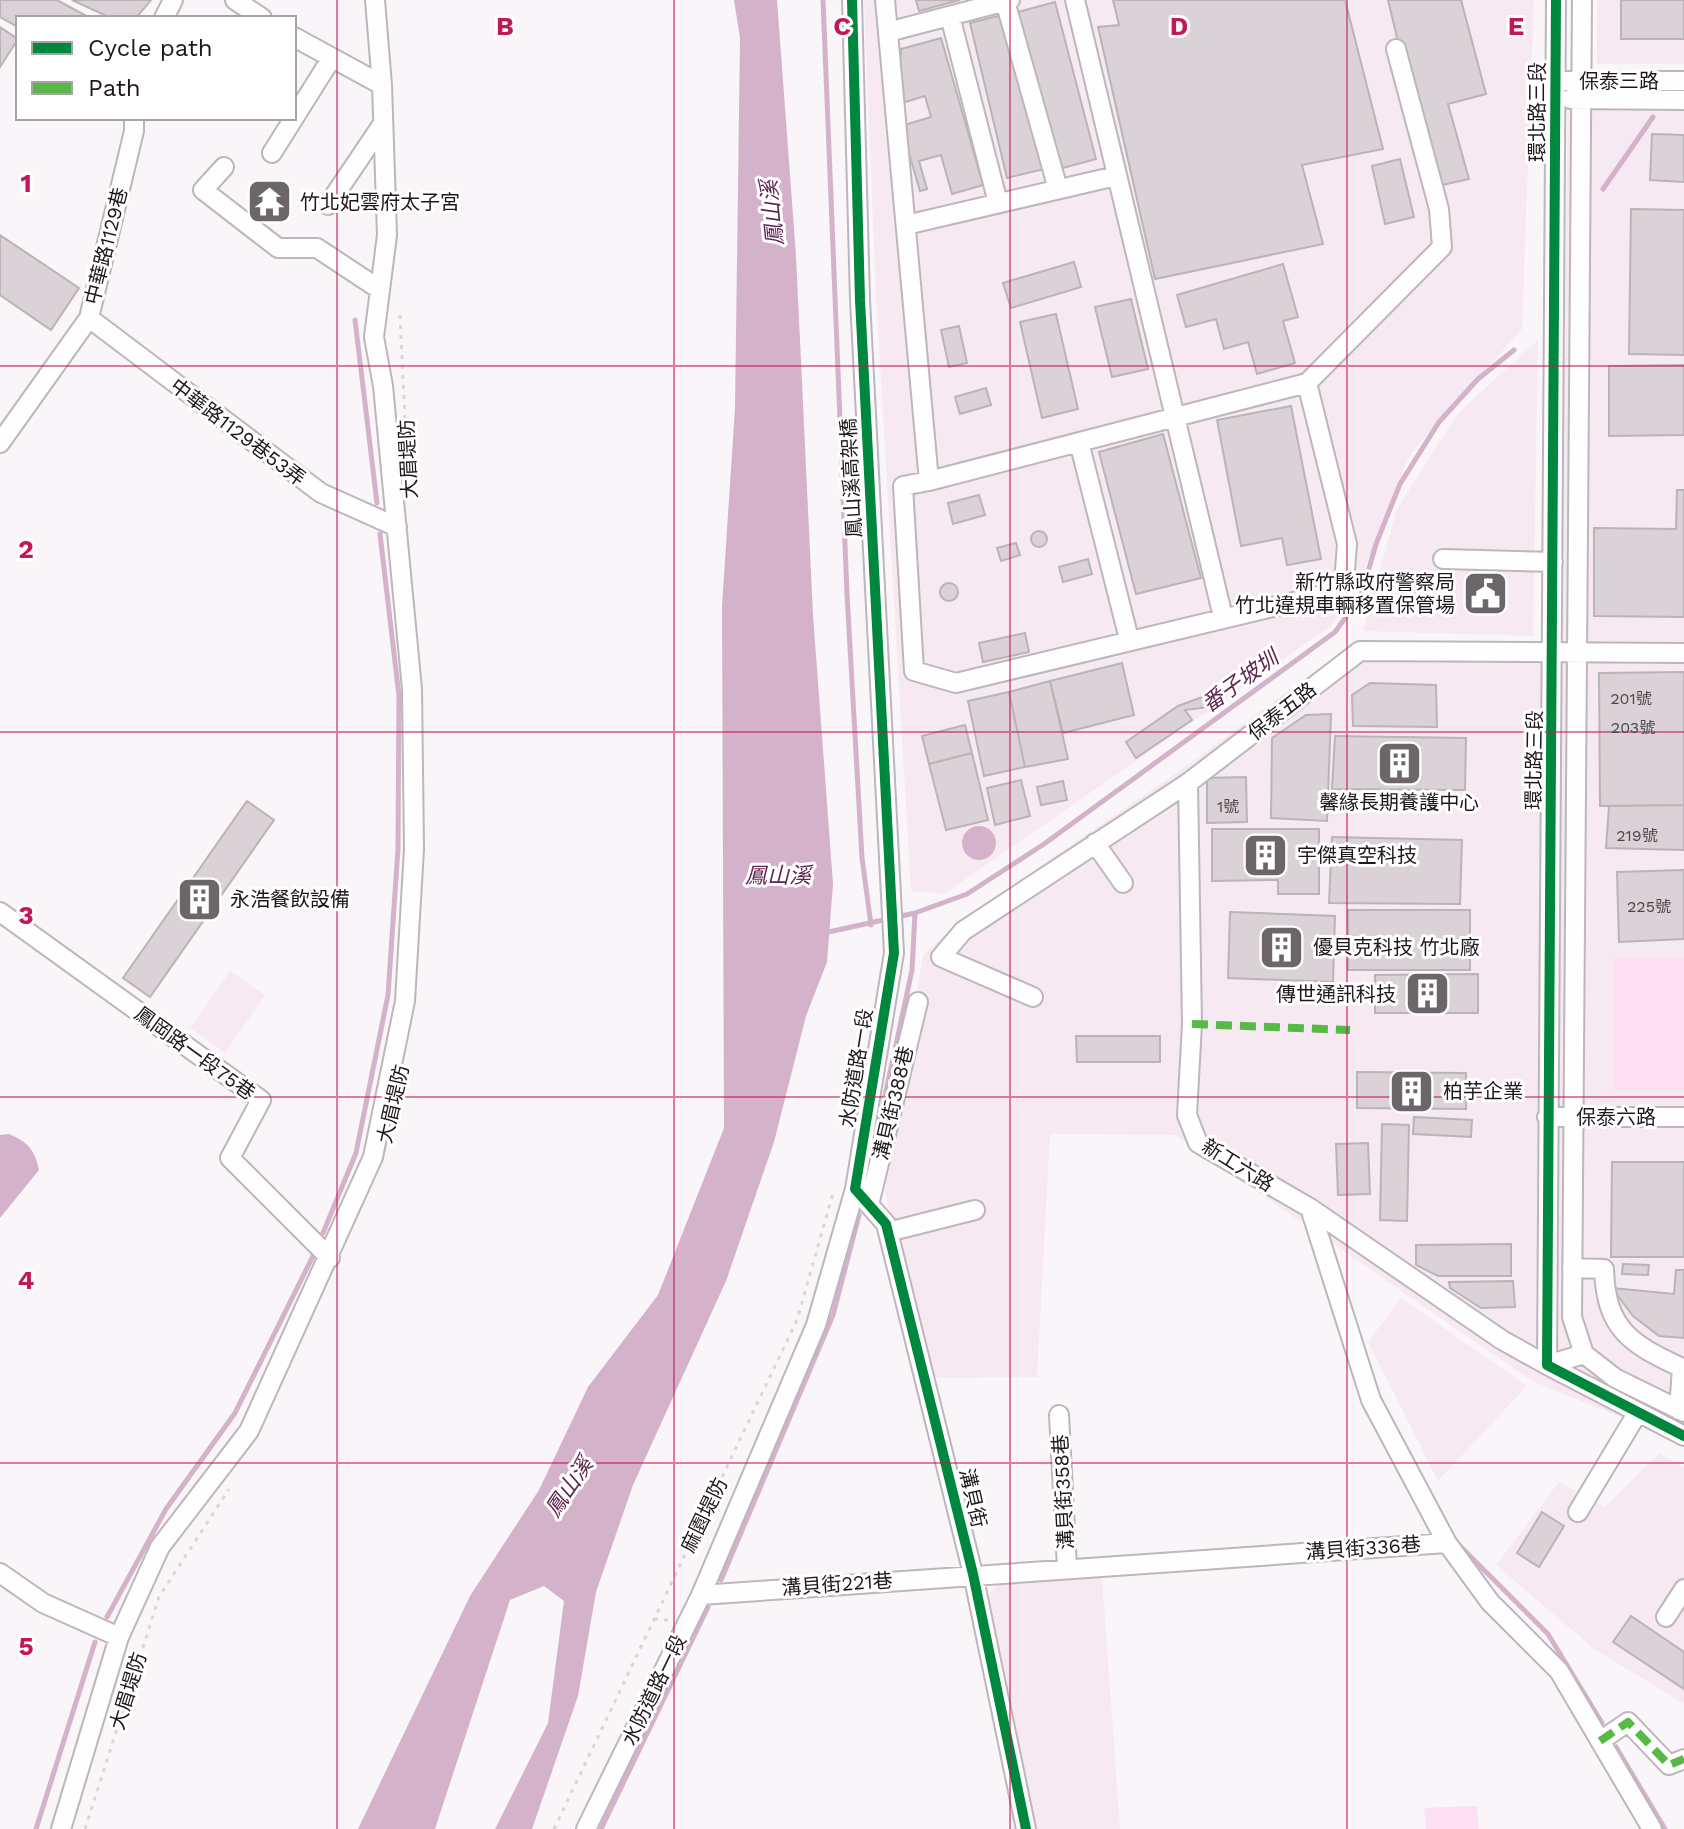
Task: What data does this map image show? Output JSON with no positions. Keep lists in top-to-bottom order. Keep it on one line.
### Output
{"streets":{"street":["保泰三路","環北路三段","中華路1129巷","中華路1129巷53弄","鳳山溪高架橋","保泰五路","鳳岡路一段75巷","水防道路一段","溝貝街388巷","保泰六路","新工六路","溝貝街358巷","溝貝街","溝貝街336巷","溝貝街221巷"],"path":["大眉堤防","麻園堤防"]},"crossings":[["保泰三路","環北路三段"],["環北路三段","保泰五路"],["環北路三段","保泰六路"],["環北路三段","新工六路"],["中華路1129巷","中華路1129巷53弄"],["鳳山溪高架橋","水防道路一段"],["保泰五路","新工六路"],["水防道路一段","溝貝街"],["水防道路一段","溝貝街221巷"],["溝貝街388巷","溝貝街"],["溝貝街358巷","溝貝街336巷"],["溝貝街","溝貝街336巷"],["溝貝街","溝貝街221巷"],["溝貝街336巷","溝貝街221巷"]],"water":["鳳山溪","番子坡圳"],"places":{"temple":["竹北妃雲府太子宮"],"public building":["新竹縣政府警察局 竹北違規車輛移置保管場"],"building":["馨緣長期養護中心","宇傑真空科技","永浩餐飲設備","優貝克科技 竹北廠","傳世通訊科技","柏芋企業"]},"house_numbers":["201號","203號","1號","219號","225號"],"legend":["Cycle path","Path"],"grid":{"columns":["B","C","D","E"],"rows":["1","2","3","4","5"]}}
